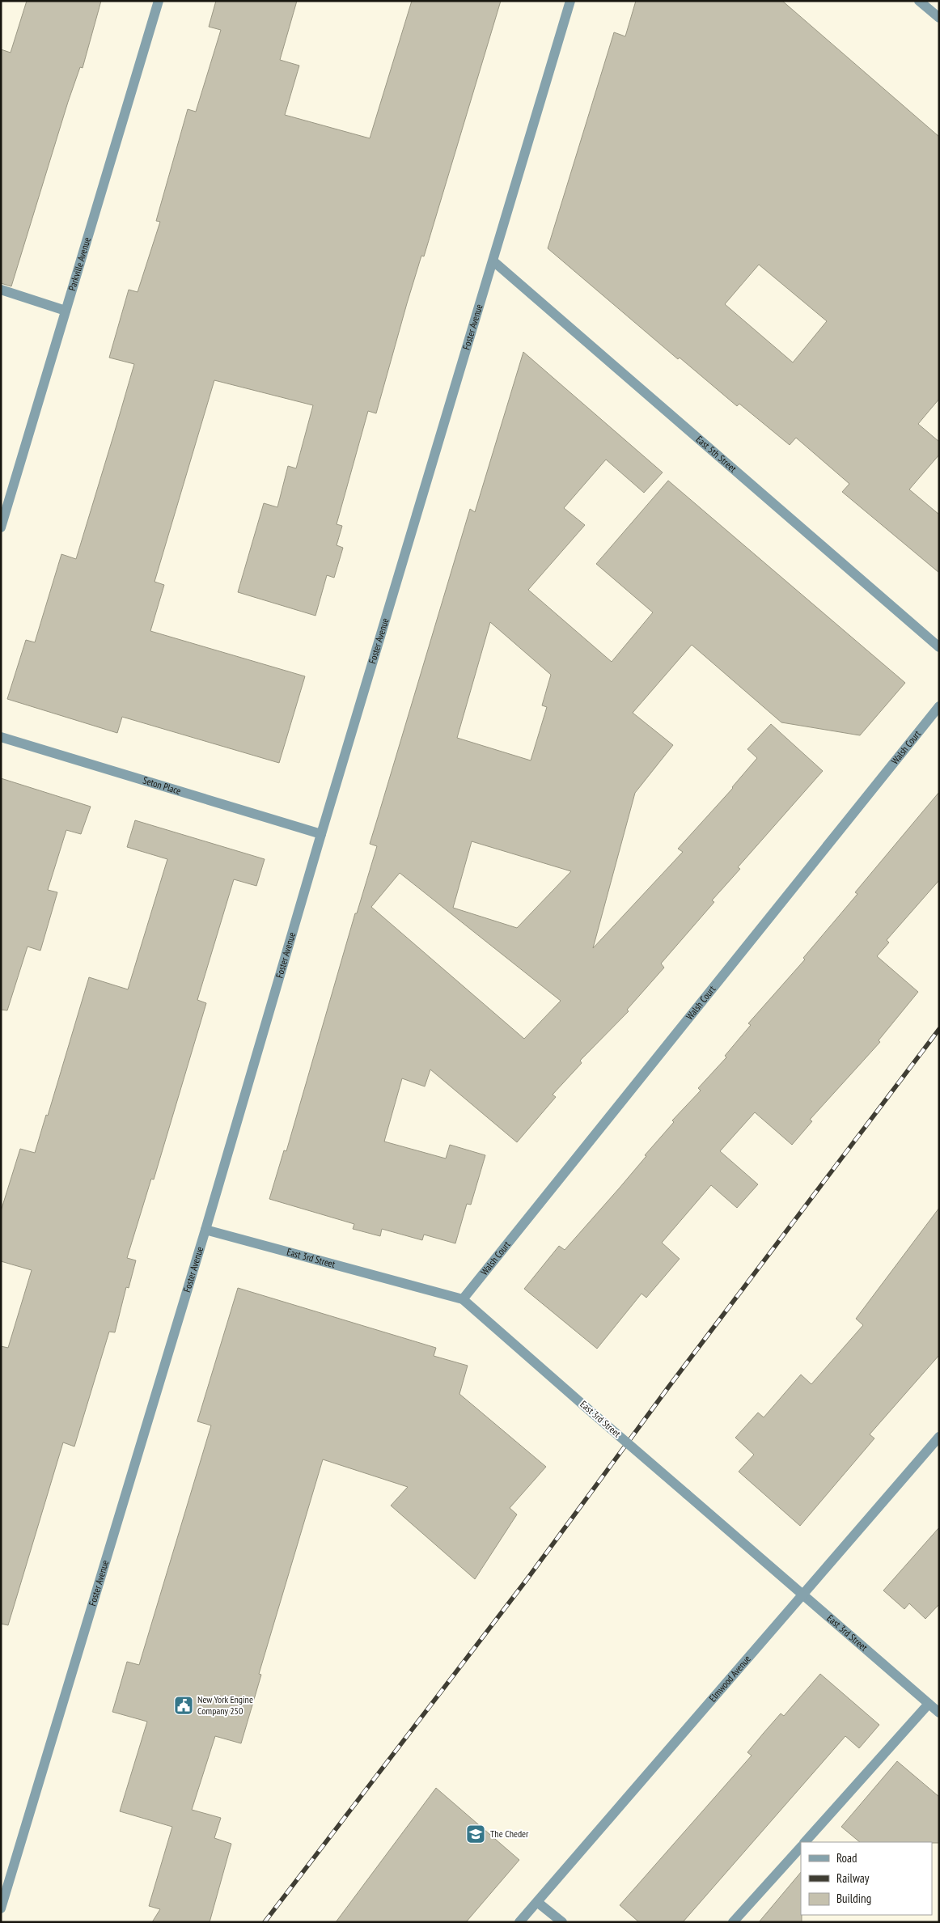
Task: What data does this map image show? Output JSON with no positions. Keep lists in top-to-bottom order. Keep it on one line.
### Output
{"streets":{"street":["Parkville Avenue","Foster Avenue","East 5th Street","Walsh Court","Seton Place","East 3rd Street","Elmwood Avenue"]},"crossings":[["Foster Avenue","East 5th Street"],["Foster Avenue","Seton Place"],["Foster Avenue","East 3rd Street"],["Walsh Court","East 3rd Street"],["East 3rd Street","Elmwood Avenue"]],"places":{"public building":["New York Engine Company 250"],"school or university":["The Cheder"]},"legend":["Road","Railway","Building"]}
